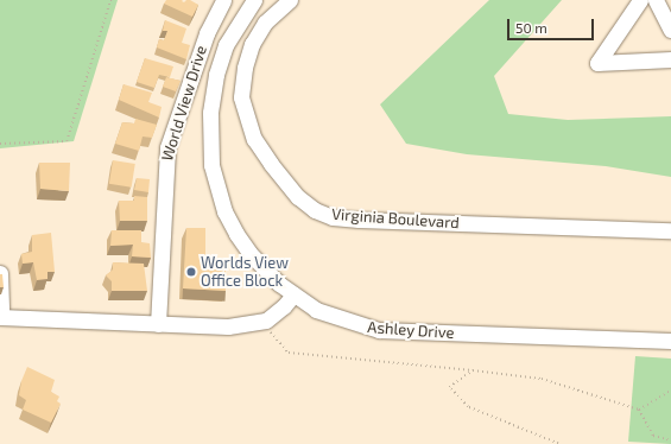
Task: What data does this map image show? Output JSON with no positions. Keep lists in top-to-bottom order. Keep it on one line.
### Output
{"streets":{"street":["World View Drive","Virginia Boulevard","Ashley Drive"]},"places":["Worlds View Office Block"],"scale_bar":"50 m"}
